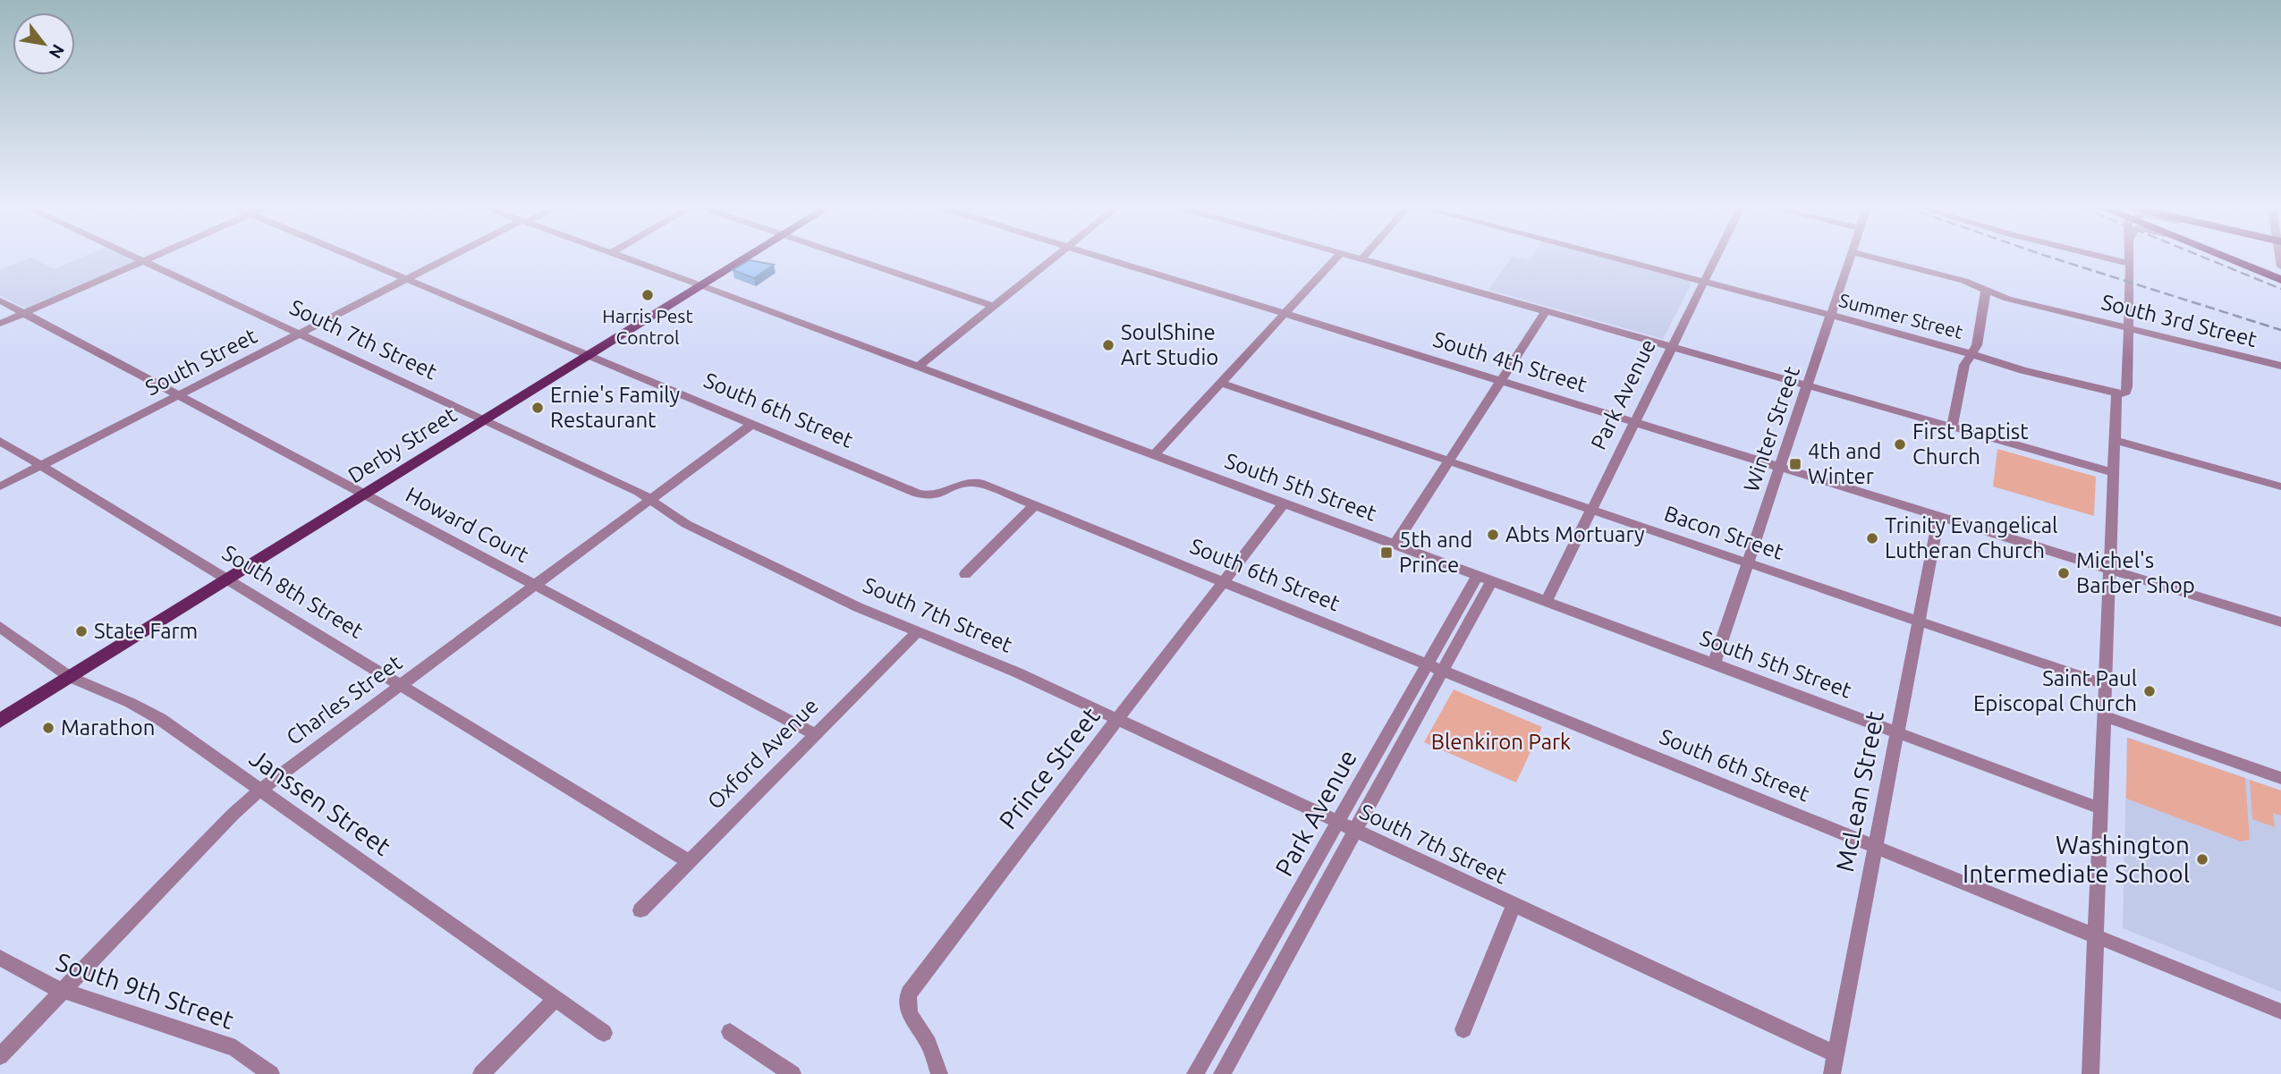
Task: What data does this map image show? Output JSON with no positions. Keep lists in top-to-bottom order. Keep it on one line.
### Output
{"streets":{"main road":["Derby Street"],"street":["Summer Street","South 3rd Street","South 7th Street","South Street","South 4th Street","Park Avenue","South 6th Street","Winter Street","South 5th Street","Howard Court","Bacon Street","South 8th Street","Charles Street","Oxford Avenue","Prince Street","McLean Street","Janssen Street","South 9th Street"]},"crossings":[["Summer Street","Park Avenue"],["Summer Street","Winter Street"],["South 7th Street","South Street"],["South 7th Street","Park Avenue"],["South 7th Street","Derby Street"],["South 7th Street","Charles Street"],["South 7th Street","Oxford Avenue"],["South 7th Street","Prince Street"],["South 7th Street","McLean Street"],["South Street","South 6th Street"],["South Street","Howard Court"],["South Street","South 8th Street"],["South 4th Street","Park Avenue"],["South 4th Street","Winter Street"],["South 4th Street","McLean Street"],["Park Avenue","South 6th Street"],["Park Avenue","South 5th Street"],["Park Avenue","Bacon Street"],["South 6th Street","Derby Street"],["South 6th Street","Charles Street"],["South 6th Street","Prince Street"],["South 6th Street","McLean Street"],["Winter Street","South 5th Street"],["Winter Street","Bacon Street"],["Derby Street","South 5th Street"],["Derby Street","Howard Court"],["Derby Street","South 8th Street"],["Derby Street","Janssen Street"],["South 5th Street","Prince Street"],["South 5th Street","McLean Street"],["Howard Court","Charles Street"],["Howard Court","Oxford Avenue"],["Bacon Street","McLean Street"],["South 8th Street","Charles Street"],["South 8th Street","Oxford Avenue"],["Charles Street","Janssen Street"],["Charles Street","South 9th Street"]],"parks":["Blenkiron Park"],"places":{"other":["Harris Pest Control","SoulShine Art Studio","Ernie's Family Restaurant","First Baptist Church","Abts Mortuary","Trinity Evangelical Lutheran Church","Michel's Barber Shop","State Farm","Saint Paul Episcopal Church","Marathon","Washington Intermediate School"],"transit":["4th and Winter","5th and Prince"]},"north":"bottom right"}
